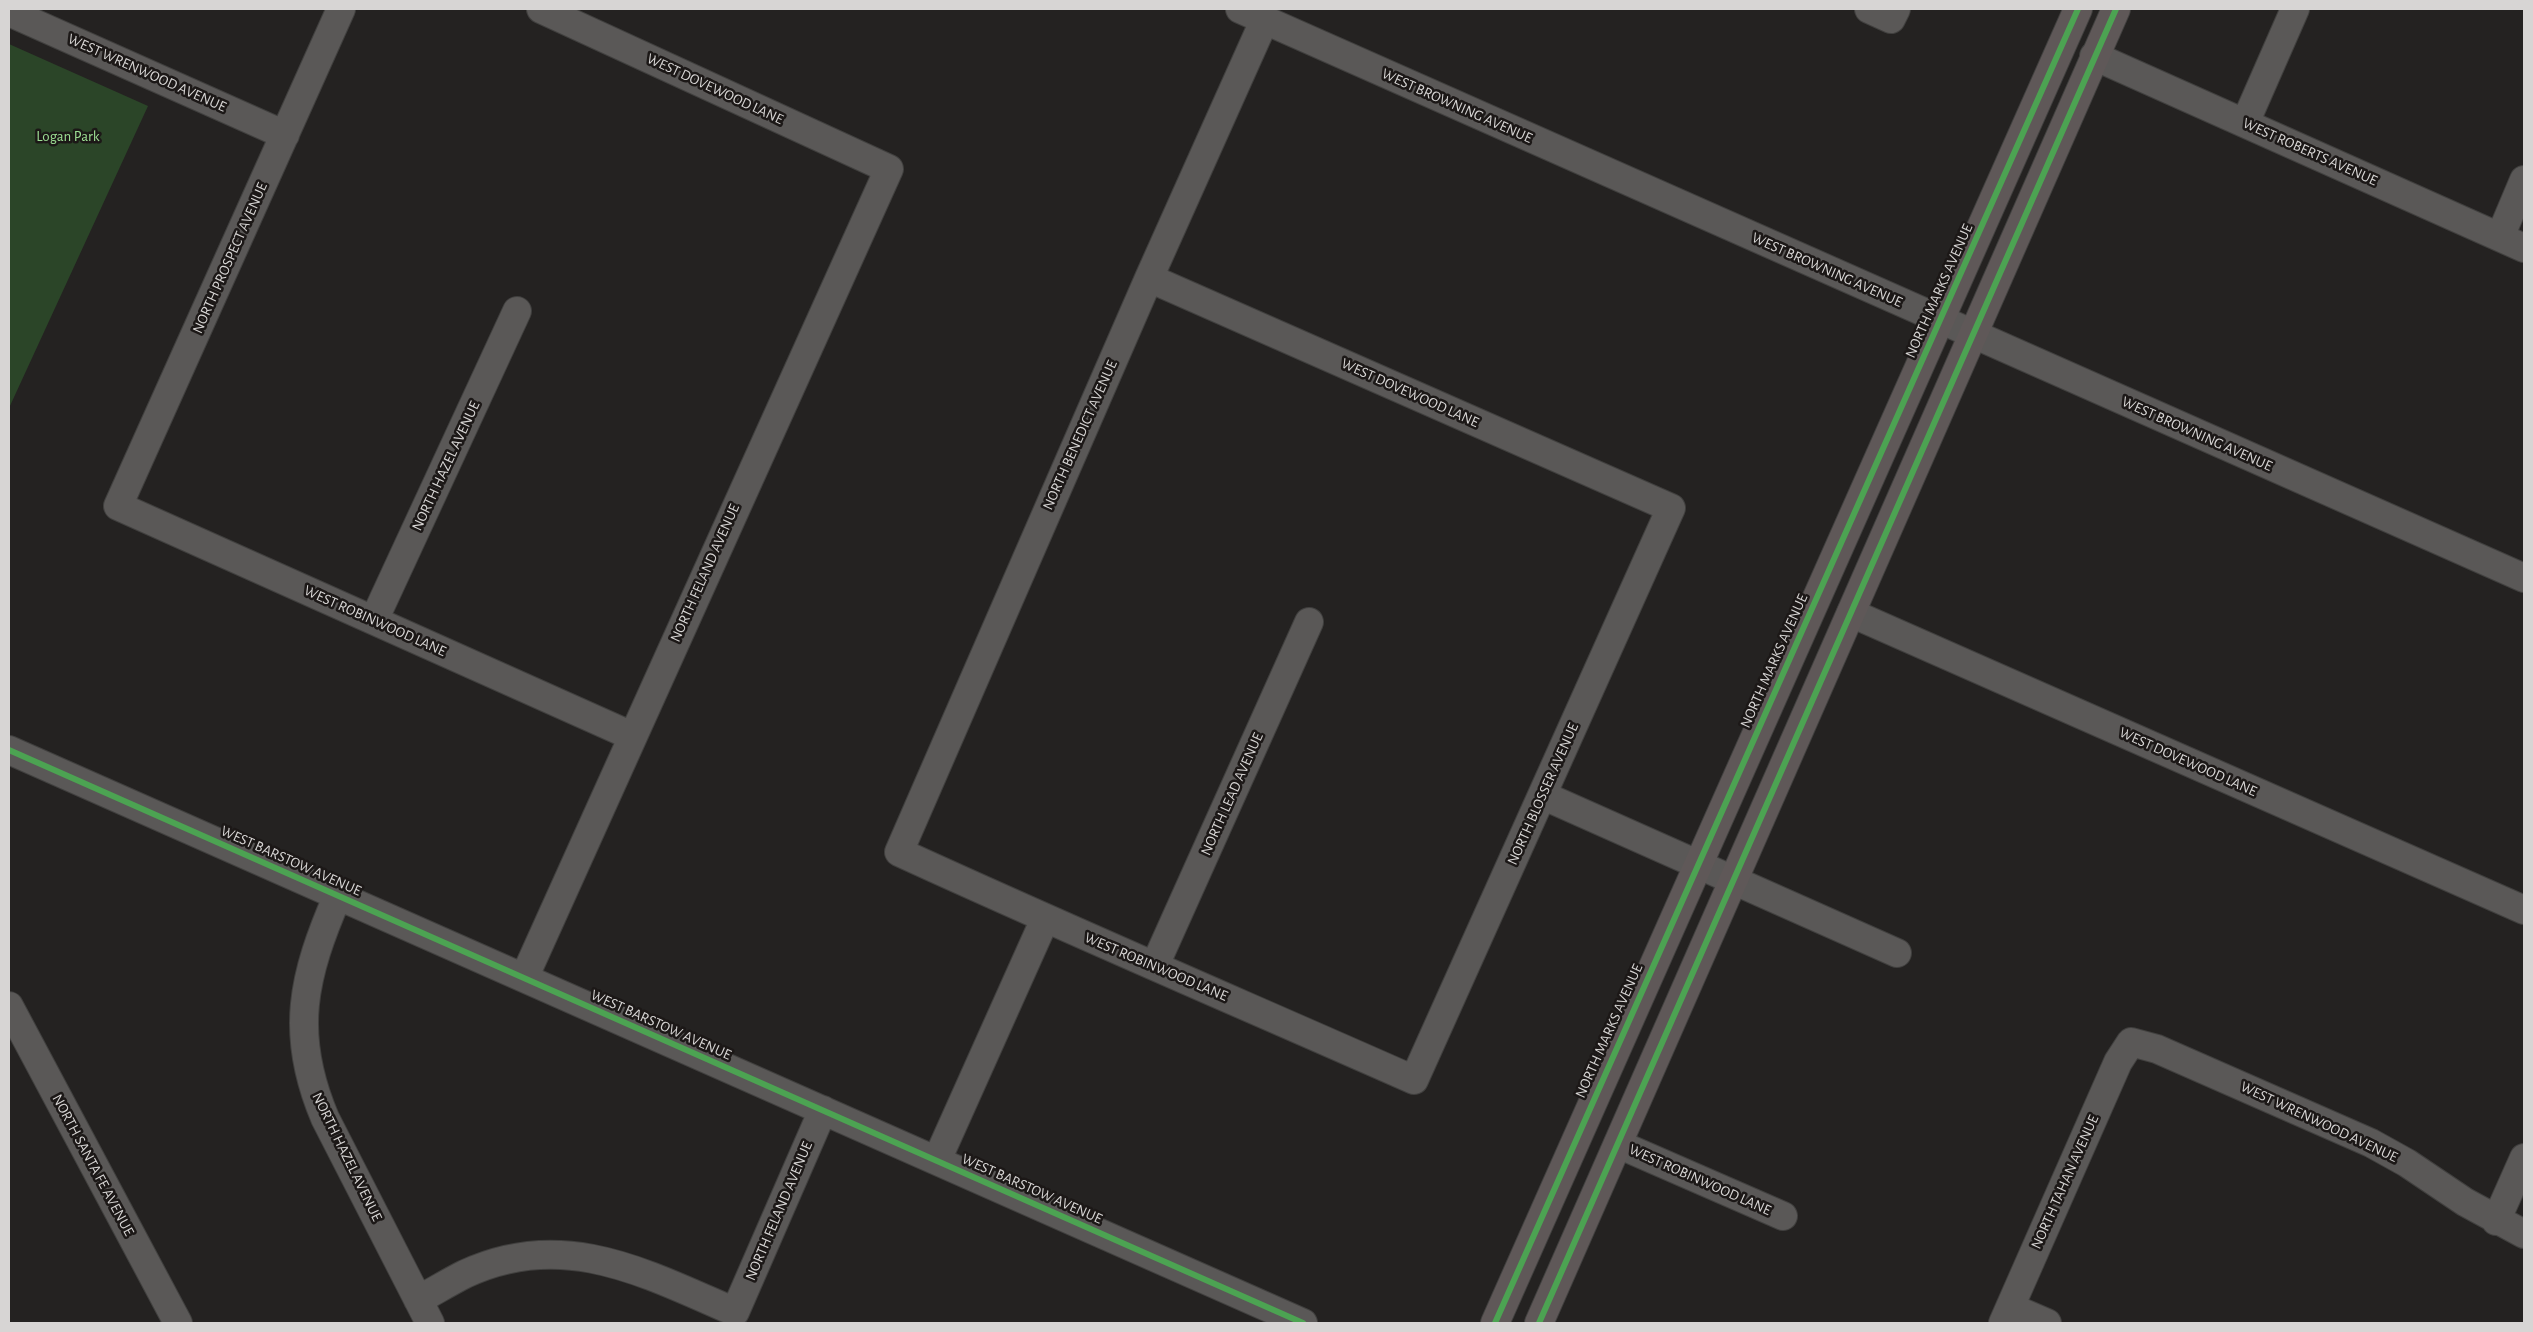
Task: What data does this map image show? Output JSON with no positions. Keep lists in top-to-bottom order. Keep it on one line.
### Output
{"streets":{"main road":["NORTH MARKS AVENUE"],"street":["WEST WRENWOOD AVENUE","WEST DOVEWOOD LANE","WEST BROWNING AVENUE","WEST ROBERTS AVENUE","NORTH PROSPECT AVENUE","NORTH BENEDICT AVENUE","NORTH HAZEL AVENUE","NORTH FELAND AVENUE","WEST ROBINWOOD LANE","NORTH LEAD AVENUE","NORTH BLOSSER AVENUE","WEST BARSTOW AVENUE","NORTH SANTA FE AVENUE","NORTH TAHAN AVENUE"]},"crossings":[["WEST WRENWOOD AVENUE","NORTH PROSPECT AVENUE"],["WEST WRENWOOD AVENUE","NORTH TAHAN AVENUE"],["WEST DOVEWOOD LANE","NORTH BENEDICT AVENUE"],["WEST DOVEWOOD LANE","NORTH FELAND AVENUE"],["WEST DOVEWOOD LANE","NORTH BLOSSER AVENUE"],["WEST BROWNING AVENUE","NORTH MARKS AVENUE"],["WEST BROWNING AVENUE","NORTH BENEDICT AVENUE"],["NORTH PROSPECT AVENUE","WEST ROBINWOOD LANE"],["NORTH BENEDICT AVENUE","WEST ROBINWOOD LANE"],["NORTH HAZEL AVENUE","NORTH FELAND AVENUE"],["NORTH HAZEL AVENUE","WEST ROBINWOOD LANE"],["NORTH HAZEL AVENUE","WEST BARSTOW AVENUE"],["NORTH FELAND AVENUE","WEST ROBINWOOD LANE"],["NORTH FELAND AVENUE","WEST BARSTOW AVENUE"],["WEST ROBINWOOD LANE","NORTH LEAD AVENUE"],["WEST ROBINWOOD LANE","NORTH BLOSSER AVENUE"]],"parks":["Logan Park"]}
